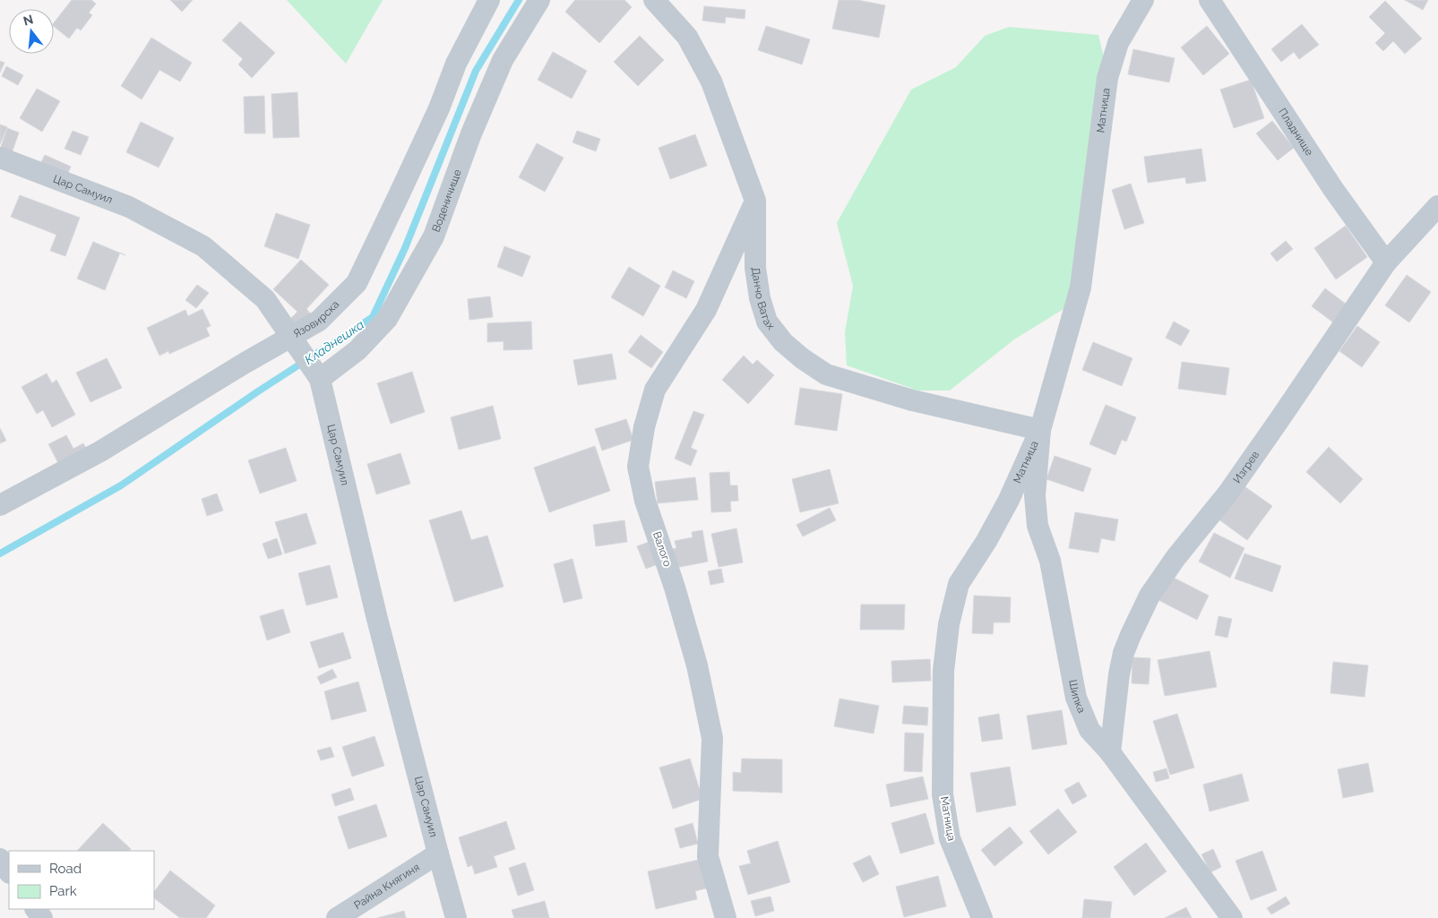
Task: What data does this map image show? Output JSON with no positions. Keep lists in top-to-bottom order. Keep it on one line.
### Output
{"streets":{"street":["Матница","Пладнище","Цар Самуил","Воденичище","Данчо Ватах","Язовирска","Изгрев","Валого","Шипка","Райна Княгиня"]},"crossings":[["Матница","Данчо Ватах"],["Матница","Шипка"],["Пладнище","Изгрев"],["Цар Самуил","Воденичище"],["Цар Самуил","Язовирска"],["Цар Самуил","Райна Княгиня"],["Данчо Ватах","Валого"],["Данчо Ватах","Шипка"],["Изгрев","Шипка"]],"water":["Кладнешка"],"legend":["Road","Park"],"north":"top"}
